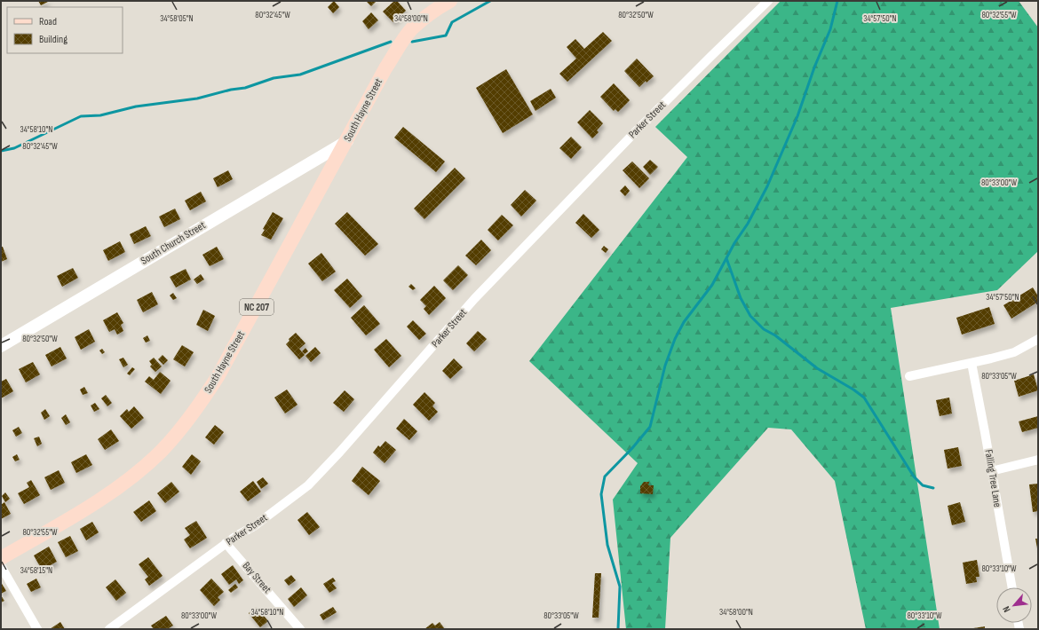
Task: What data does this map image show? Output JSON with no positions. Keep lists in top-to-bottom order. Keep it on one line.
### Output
{"streets":{"main road":["South Hayne Street","NC 207"],"street":["Parker Street","South Church Street","Falling Tree Lane","Bay Street"]},"crossings":[["South Hayne Street","South Church Street"],["Parker Street","Bay Street"]],"legend":["Road","Building"],"north":"bottom left","coordinates":["80°32'45\"W","80°32'50\"W","80°32'55\"W","34°58'05\"N","34°58'00\"N","34°57'50\"N","34°58'10\"N","80°33'00\"W","80°33'05\"W","80°33'10\"W","34°58'15\"N"]}
